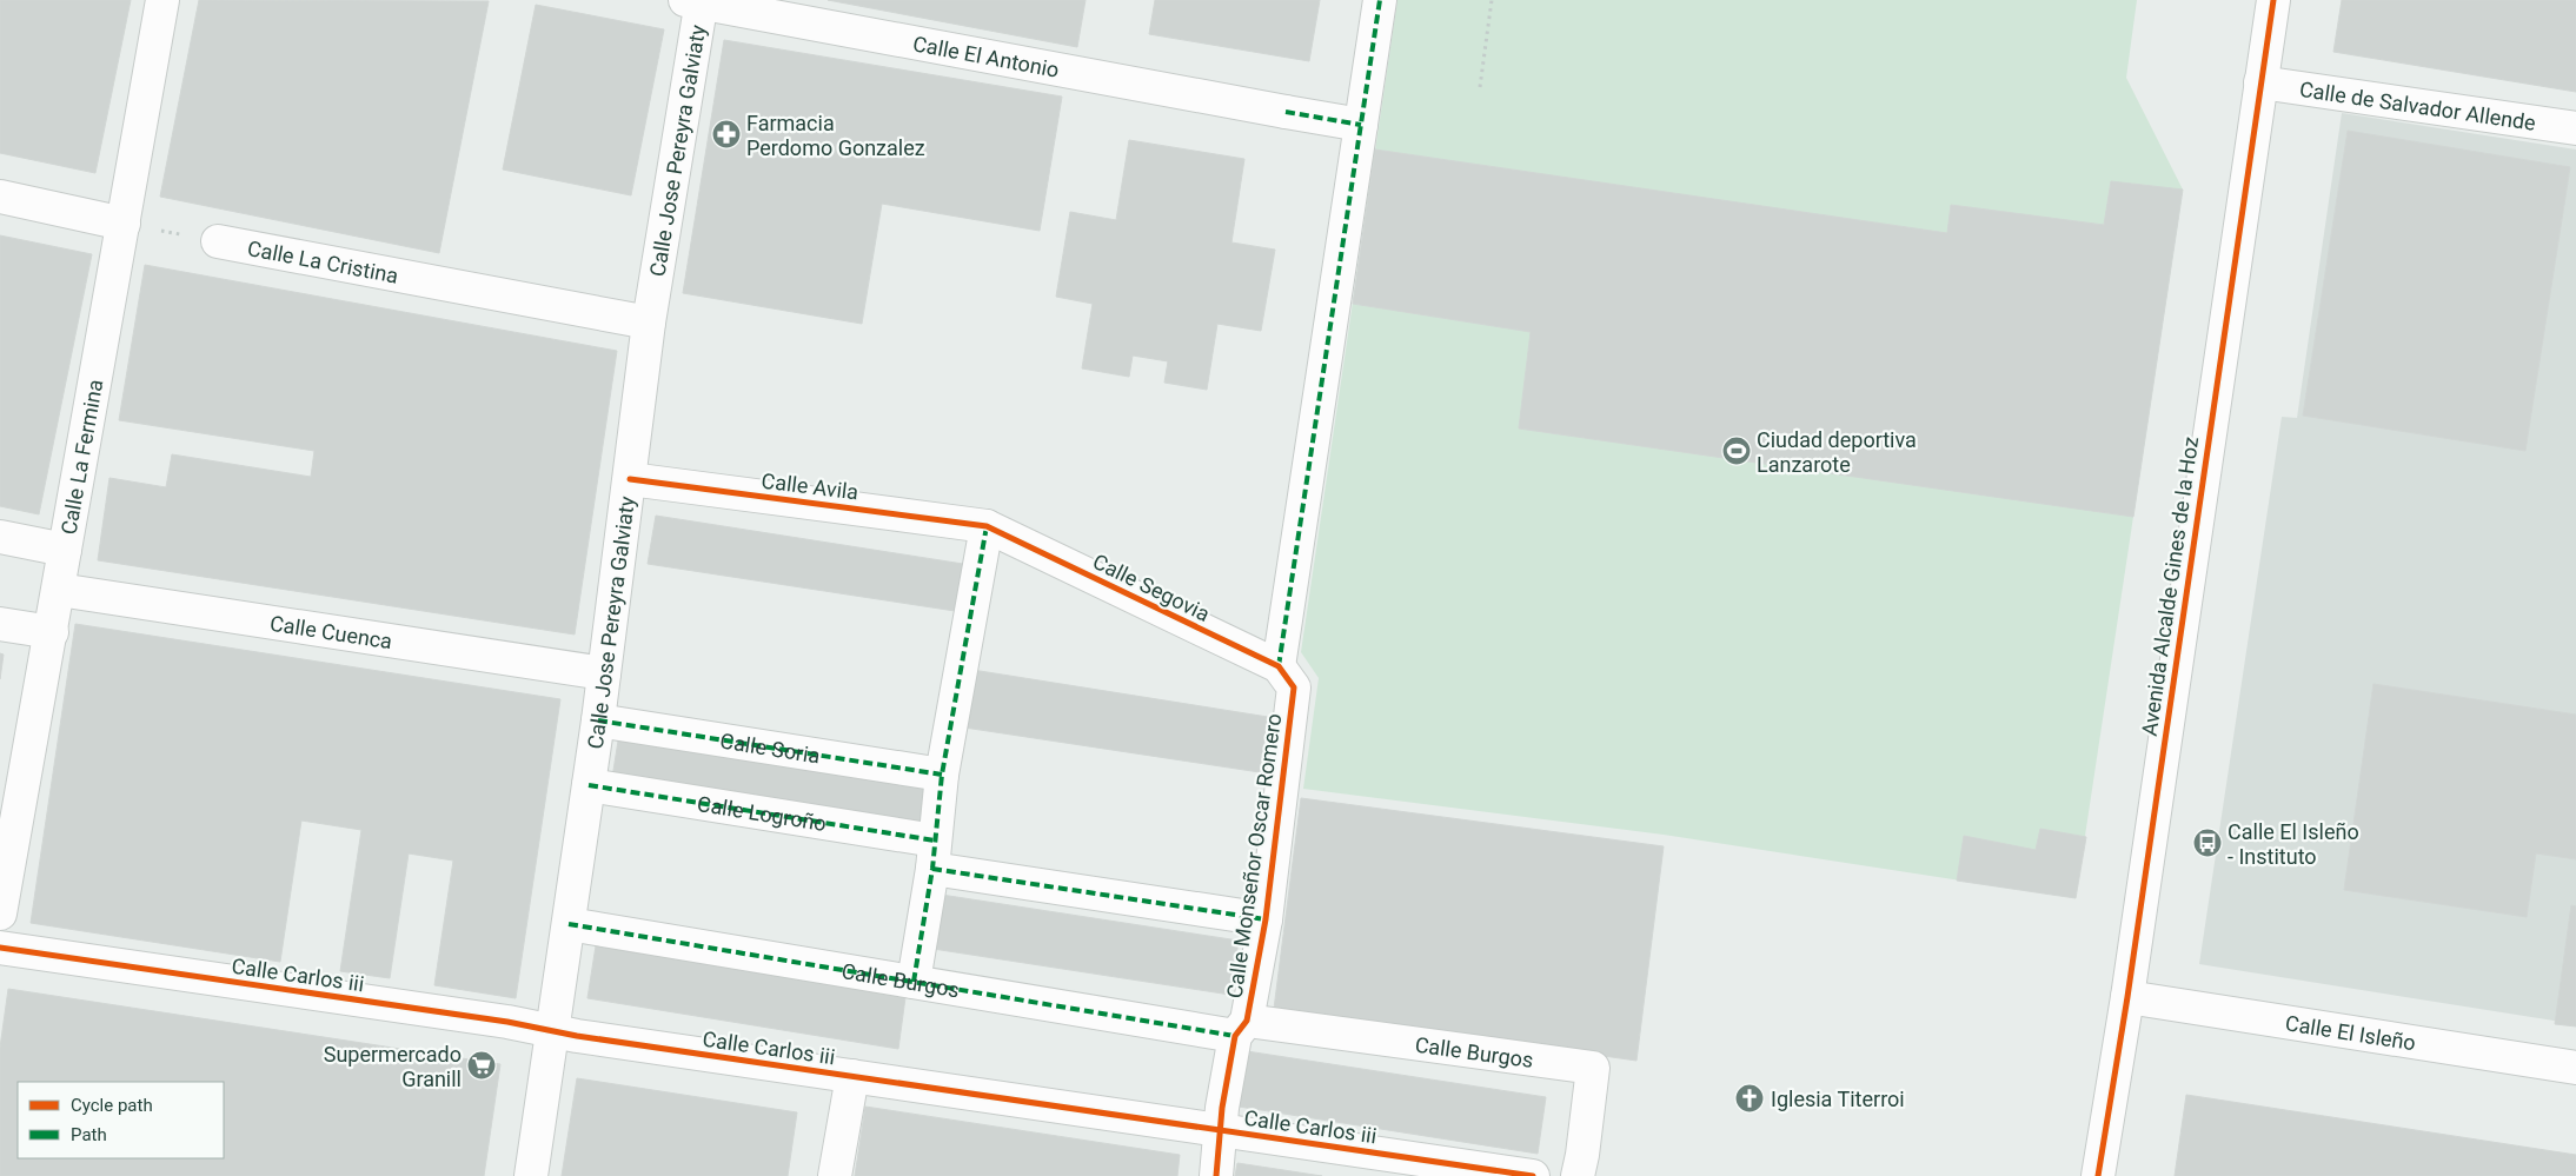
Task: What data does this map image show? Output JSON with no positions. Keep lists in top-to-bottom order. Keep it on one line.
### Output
{"streets":{"street":["Calle El Antonio","Calle de Salvador Allende","Calle Jose Pereyra Galviaty","Calle La Cristina","Calle La Fermina","Calle Avila","Avenida Alcalde Gines de la Hoz","Calle Segovia","Calle Cuenca","Calle Soria","Calle Logroño","Calle Monseñor Oscar Romero","Calle Carlos iii","Calle Burgos","Calle El Isleño"]},"crossings":[["Calle El Antonio","Calle Jose Pereyra Galviaty"],["Calle El Antonio","Calle Monseñor Oscar Romero"],["Calle de Salvador Allende","Avenida Alcalde Gines de la Hoz"],["Calle Jose Pereyra Galviaty","Calle La Cristina"],["Calle Jose Pereyra Galviaty","Calle Avila"],["Calle Jose Pereyra Galviaty","Calle Cuenca"],["Calle Jose Pereyra Galviaty","Calle Soria"],["Calle Jose Pereyra Galviaty","Calle Logroño"],["Calle Jose Pereyra Galviaty","Calle Carlos iii"],["Calle Jose Pereyra Galviaty","Calle Burgos"],["Calle La Fermina","Calle Cuenca"],["Calle Avila","Calle Segovia"],["Avenida Alcalde Gines de la Hoz","Calle El Isleño"],["Calle Segovia","Calle Monseñor Oscar Romero"],["Calle Logroño","Calle Monseñor Oscar Romero"],["Calle Monseñor Oscar Romero","Calle Carlos iii"],["Calle Monseñor Oscar Romero","Calle Burgos"]],"places":{"pharmacy":["Farmacia Perdomo Gonzalez"],"sports":["Ciudad deportiva Lanzarote"],"bus stop":["Calle El Isleño - Instituto"],"supermarket":["Supermercado Granill"],"church":["Iglesia Titerroi"]},"legend":["Cycle path","Path"]}
